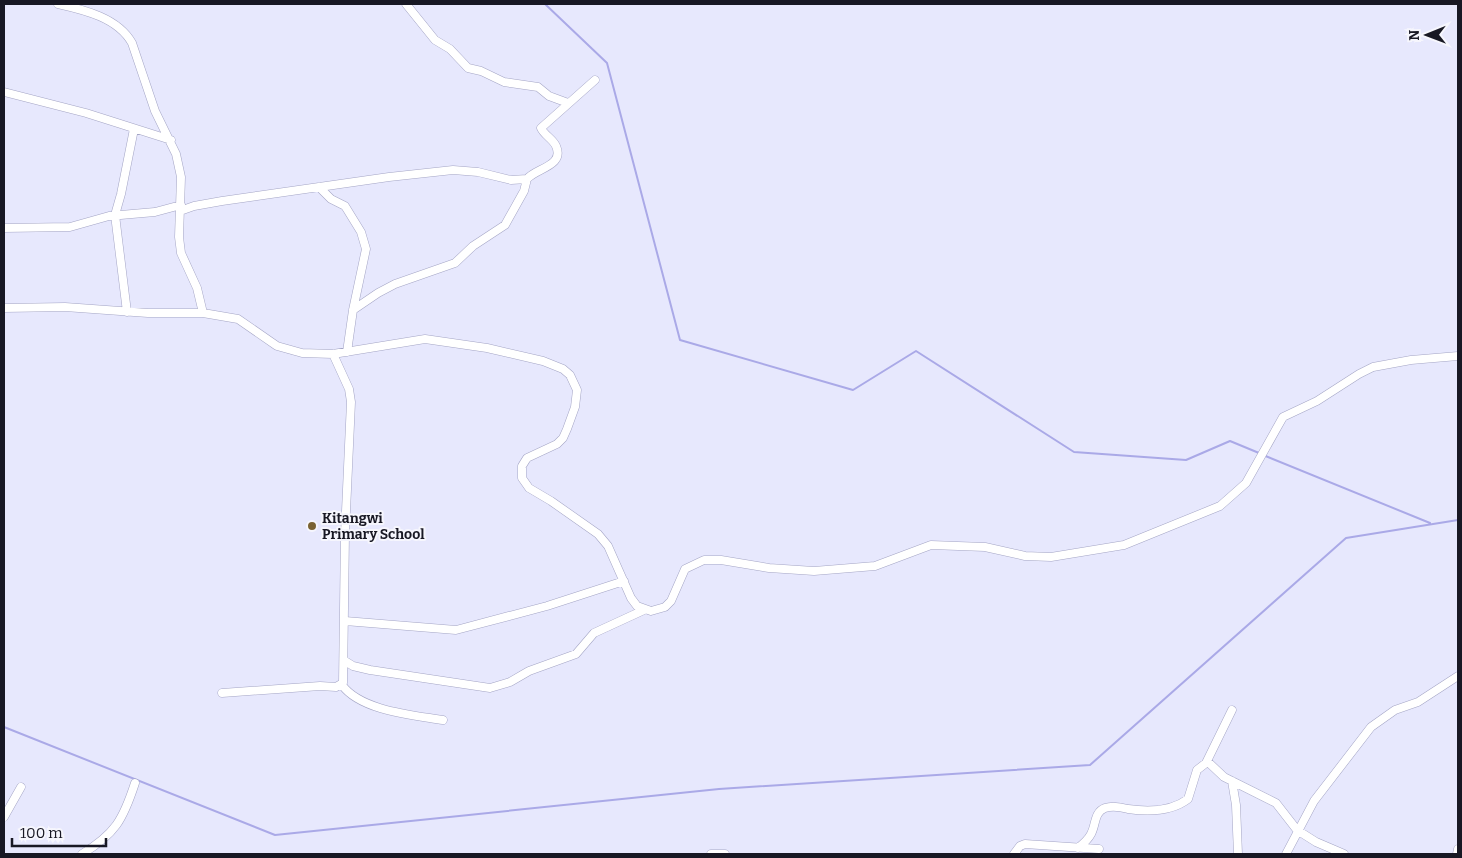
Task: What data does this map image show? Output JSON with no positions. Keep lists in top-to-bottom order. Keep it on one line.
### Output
{"places":["Kitangwi Primary School"],"scale_bar":"100 m","north":"left"}
